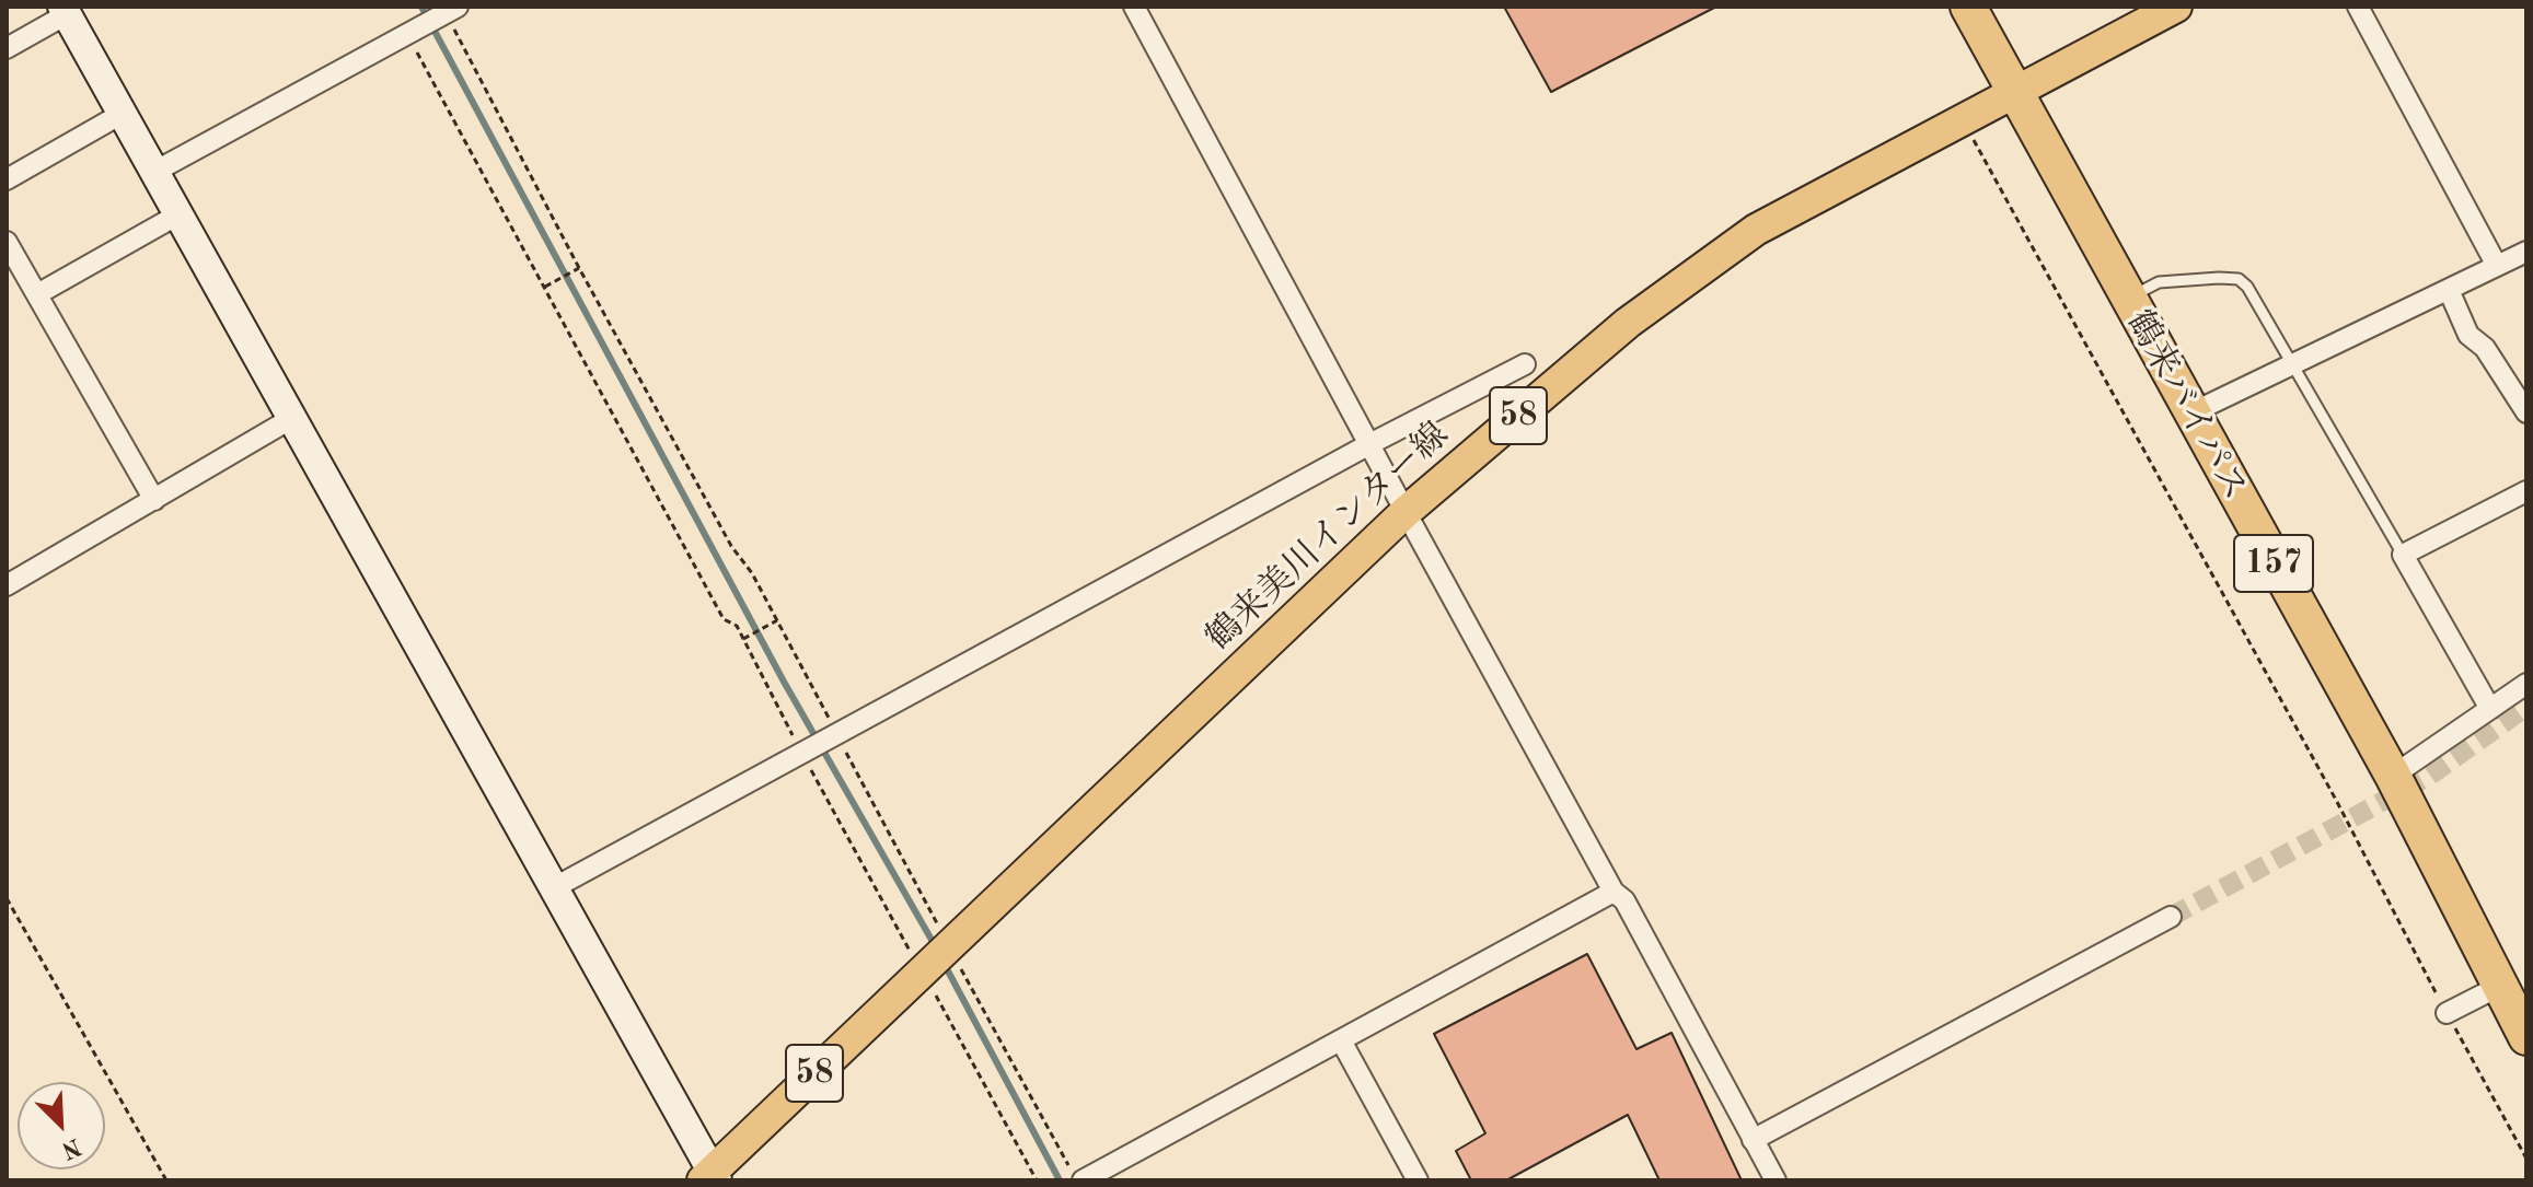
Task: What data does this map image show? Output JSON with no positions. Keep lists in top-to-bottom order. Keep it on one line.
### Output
{"streets":{"highway":["鶴来バイパス","157"],"main road":["58","鶴来美川インター線"]},"crossings":[["鶴来バイパス","鶴来美川インター線"]],"north":"bottom right"}
